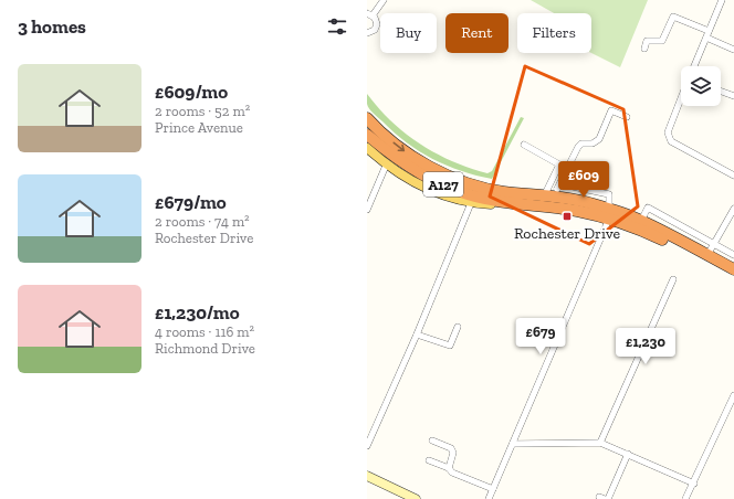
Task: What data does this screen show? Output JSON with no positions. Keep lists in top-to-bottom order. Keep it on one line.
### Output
{"streets":{"highway":["A127"]},"places":{"transit":["Rochester Drive"]},"page":{"heading":"3 homes","chip":["Buy","Rent","Filters"],"list":[{"name":"£609/mo","note":"2 rooms · 52 m² · Prince Avenue"},{"name":"£679/mo","note":"2 rooms · 74 m² · Rochester Drive"},{"name":"£1,230/mo","note":"4 rooms · 116 m² · Richmond Drive"}],"price":["£609","£679","£1,230"]}}
